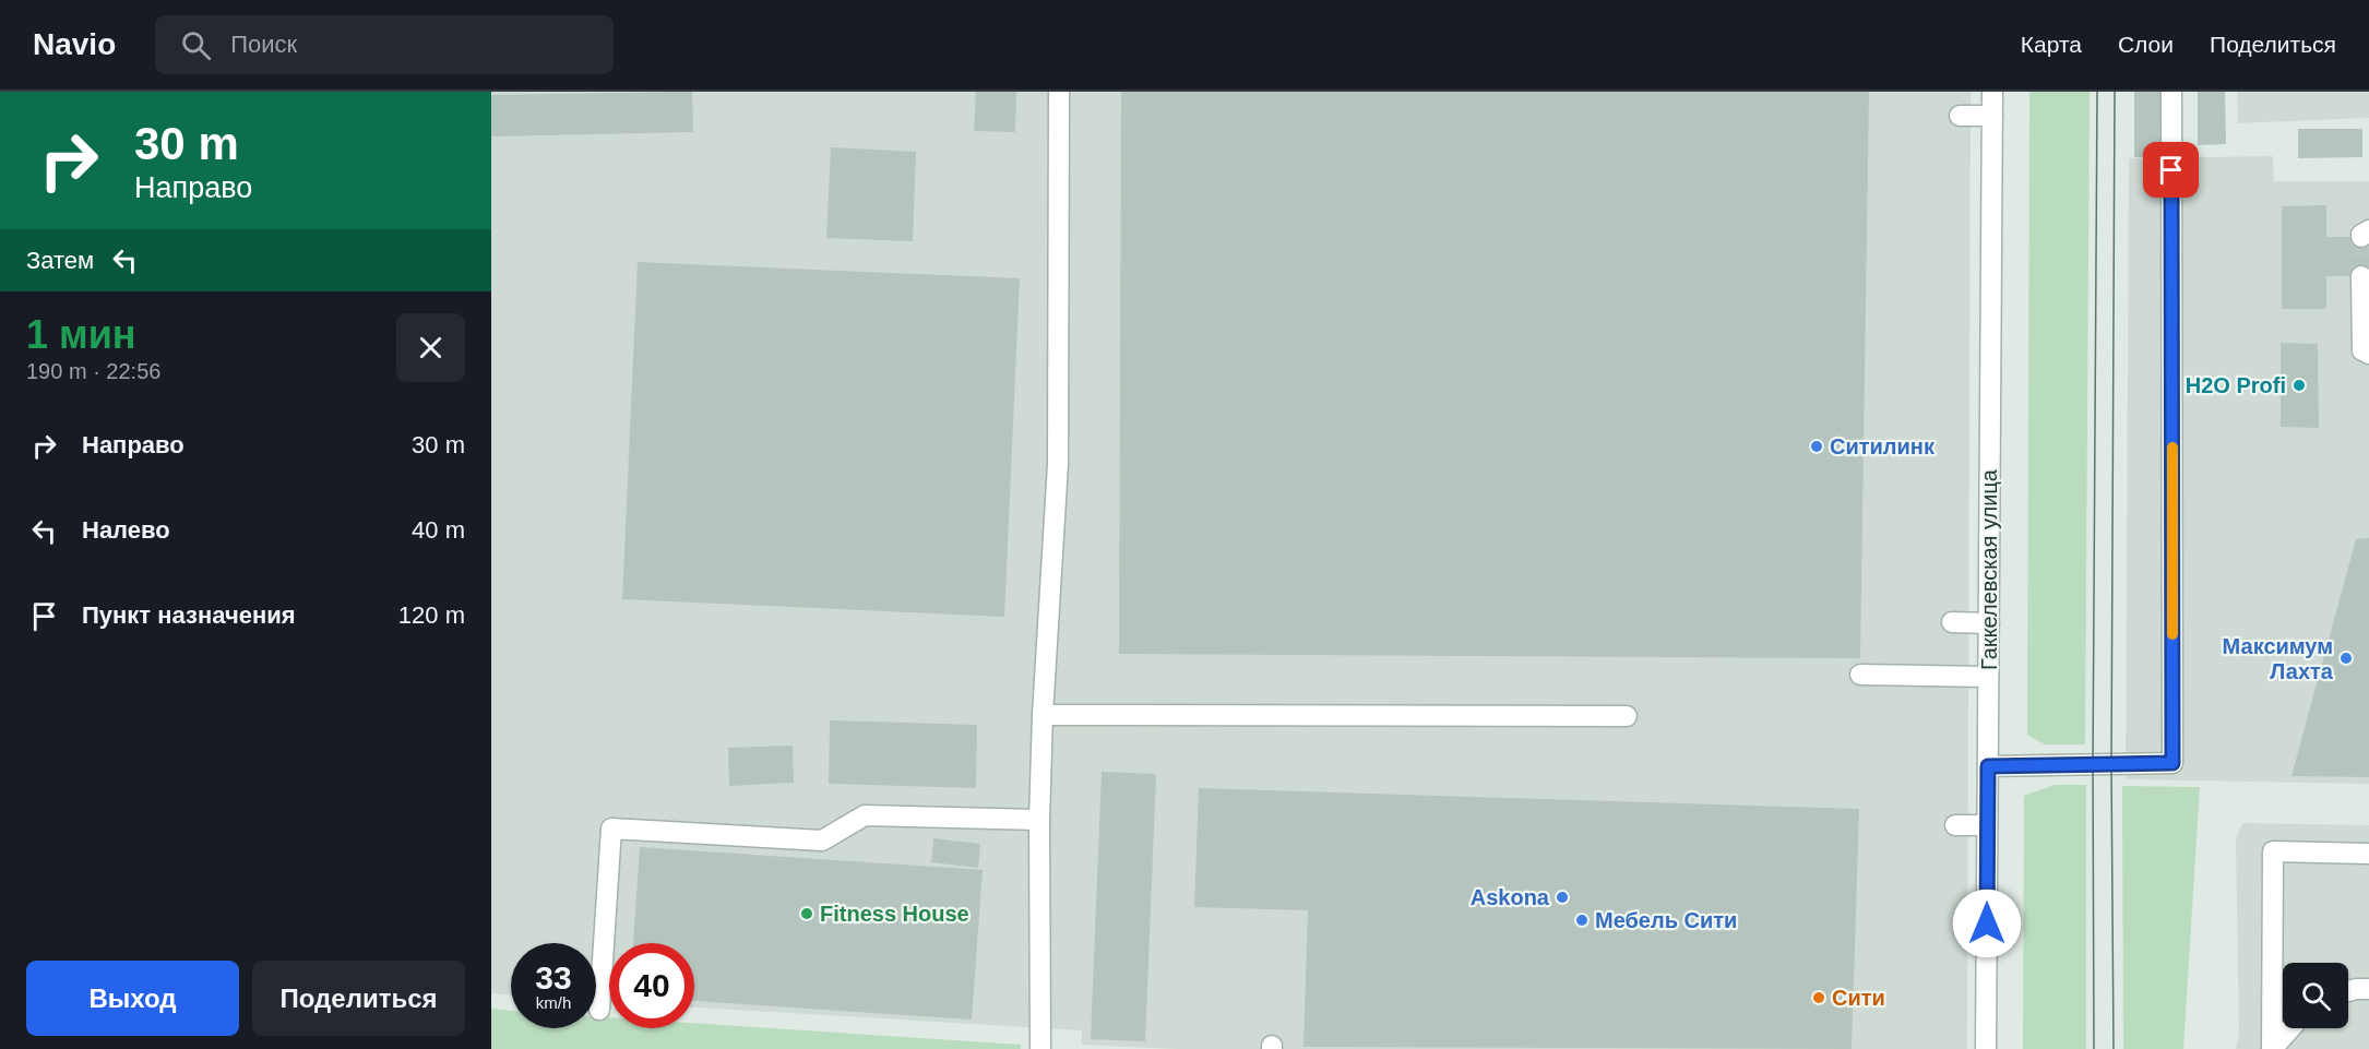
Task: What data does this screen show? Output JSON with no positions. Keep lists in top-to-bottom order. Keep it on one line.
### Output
{"streets":{"street":["Гаккелевская улица"]},"places":["H2O Profi","Ситилинк","Максимум Лахта","Askona","Fitness House","Мебель Сити","Сити"],"page":{"header":"Navio","search":"Поиск","nav":["Карта","Слои","Поделиться"],"turn":["30 m","Направо"],"then":"Затем","heading":["1 мин","190 m · 22:56"],"list":[{"name":"Направо","value":"30 m"},{"name":"Налево","value":"40 m"},{"name":"Пункт назначения","value":"120 m"}],"speed":"33 km/h","limit":"40","buttons":["Выход","Поделиться"]}}
